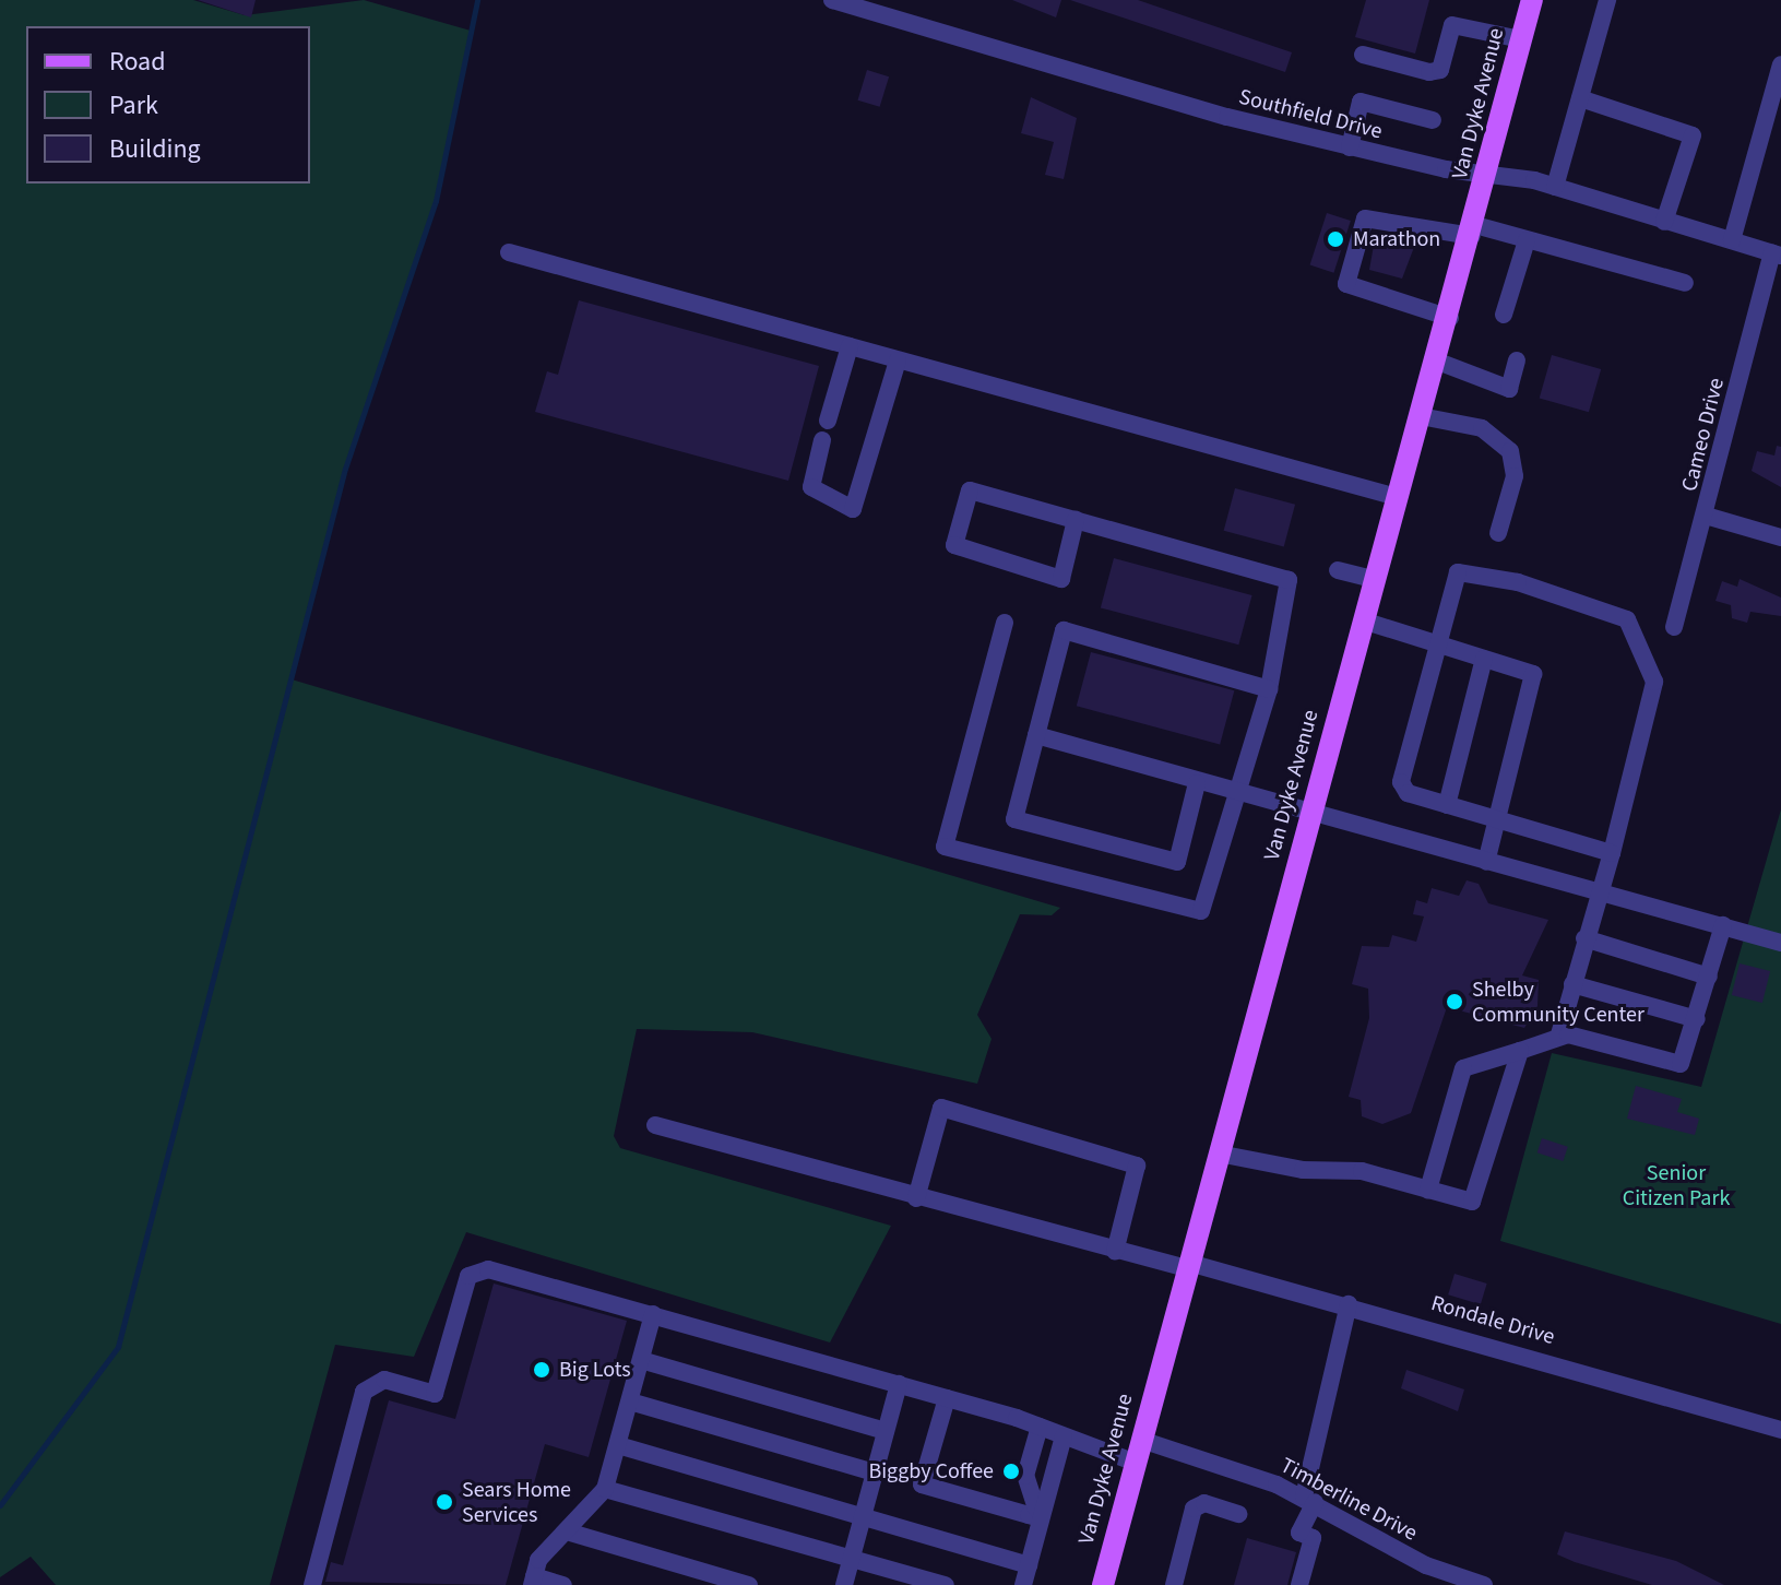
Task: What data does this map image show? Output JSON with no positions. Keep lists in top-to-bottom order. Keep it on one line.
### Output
{"streets":{"main road":["Van Dyke Avenue"],"street":["Southfield Drive","Cameo Drive","Rondale Drive","Timberline Drive"]},"crossings":[["Van Dyke Avenue","Southfield Drive"],["Van Dyke Avenue","Rondale Drive"],["Van Dyke Avenue","Timberline Drive"],["Southfield Drive","Cameo Drive"]],"parks":["Senior Citizen Park"],"places":["Marathon","Shelby Community Center","Big Lots","Biggby Coffee","Sears Home Services"],"legend":["Road","Park","Building"]}
